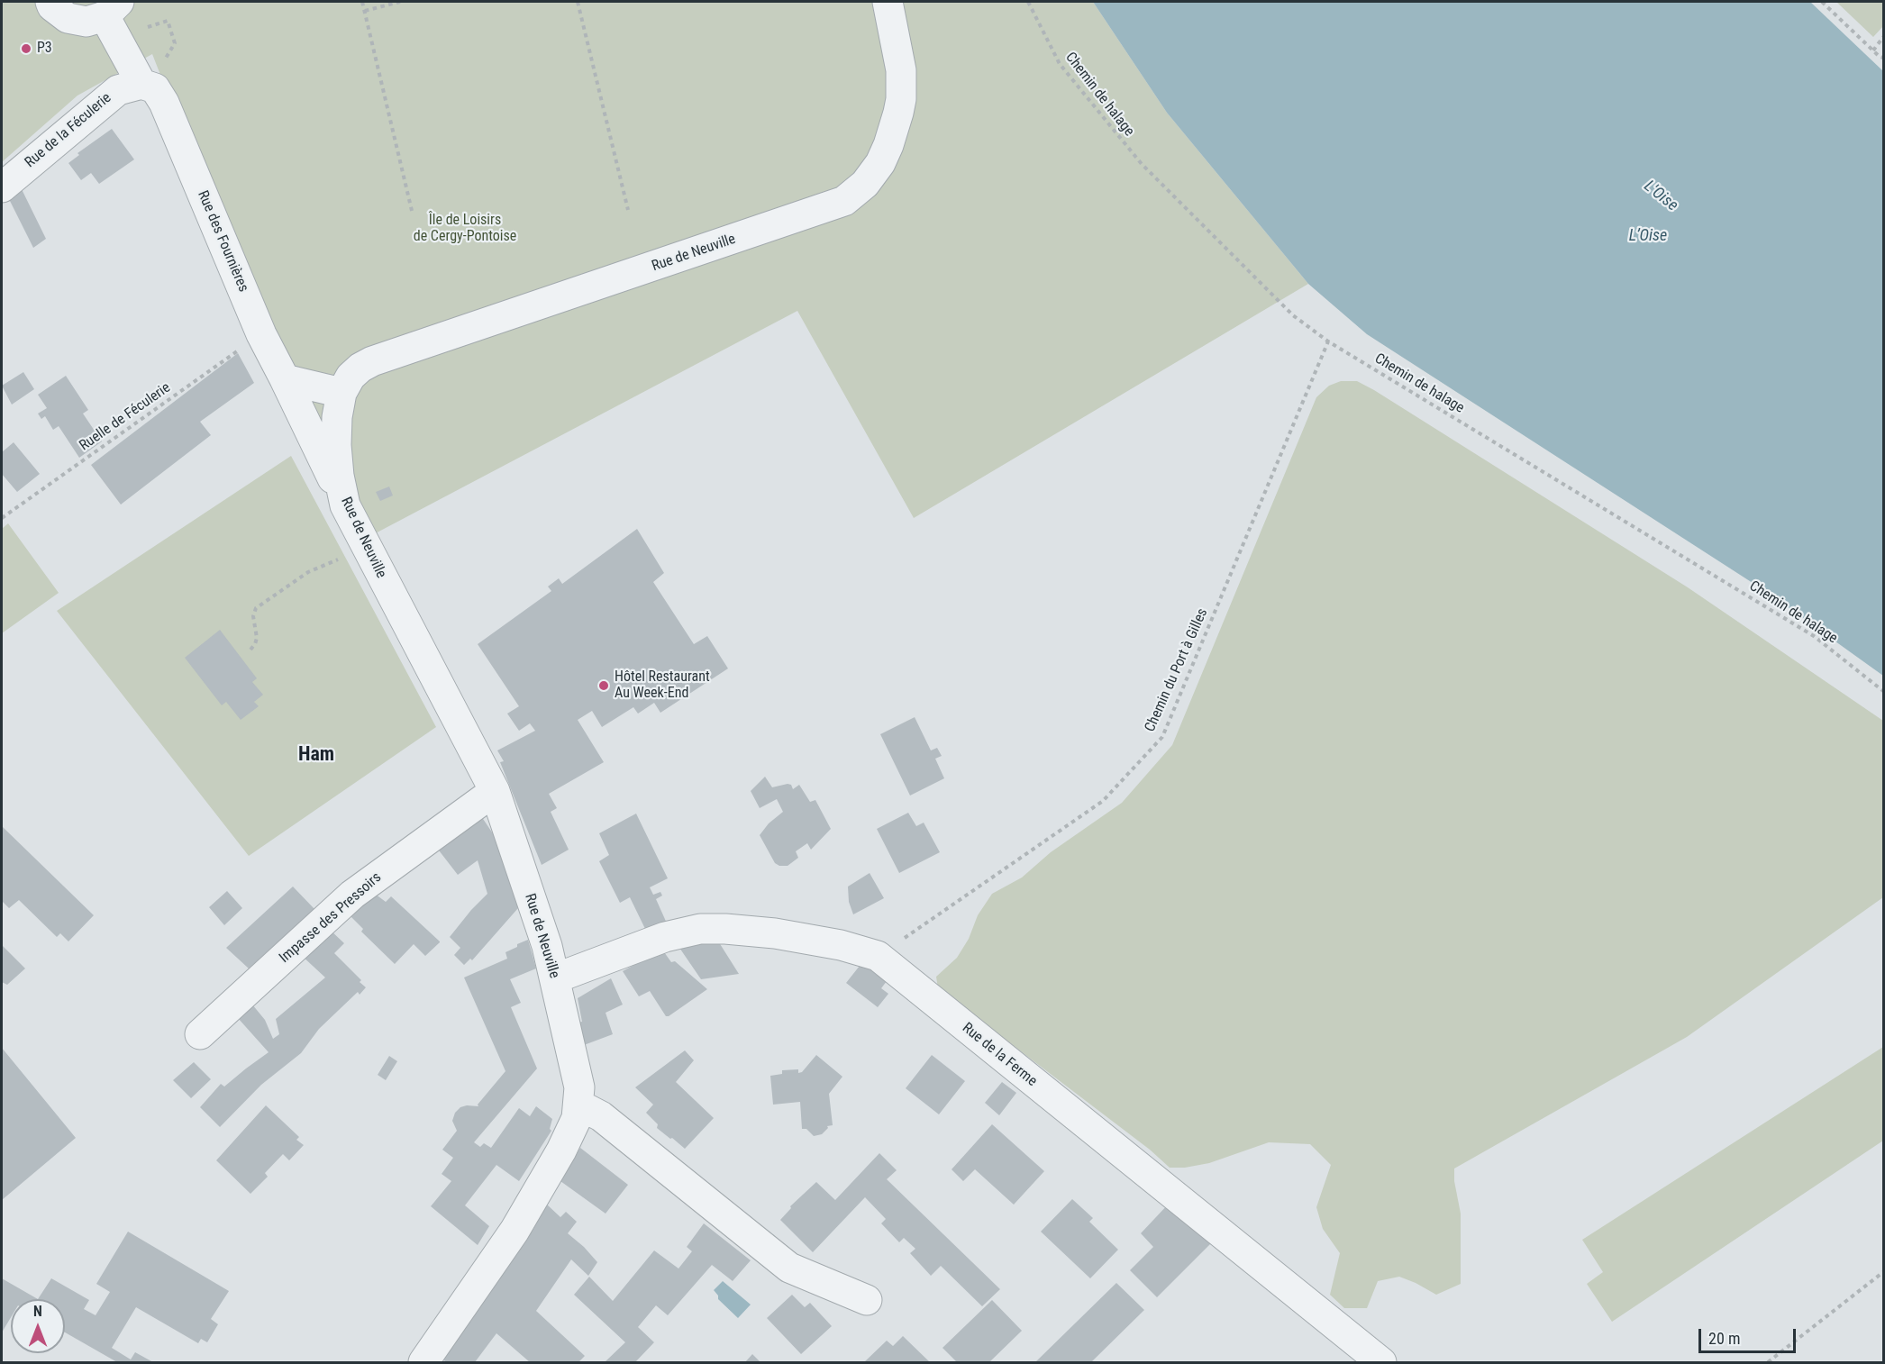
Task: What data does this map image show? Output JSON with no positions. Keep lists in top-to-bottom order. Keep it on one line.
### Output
{"streets":{"street":["Rue de la Féculerie","Rue des Fournières","Rue de Neuville","Impasse des Pressoirs","Rue de la Ferme"],"path":["Chemin de halage","Ruelle de Féculerie","Chemin du Port à Gilles"]},"crossings":[["Chemin de halage","Chemin du Port à Gilles"],["Rue de la Féculerie","Rue des Fournières"],["Rue des Fournières","Rue de Neuville"],["Rue des Fournières","Ruelle de Féculerie"],["Rue de Neuville","Impasse des Pressoirs"],["Rue de Neuville","Rue de la Ferme"],["Chemin du Port à Gilles","Rue de la Ferme"]],"districts":["Ham"],"water":["L'Oise","L’Oise"],"parks":["Île de Loisirs de Cergy-Pontoise"],"places":["P3","Hôtel Restaurant Au Week-End"],"scale_bar":"20 m","north":"top"}
